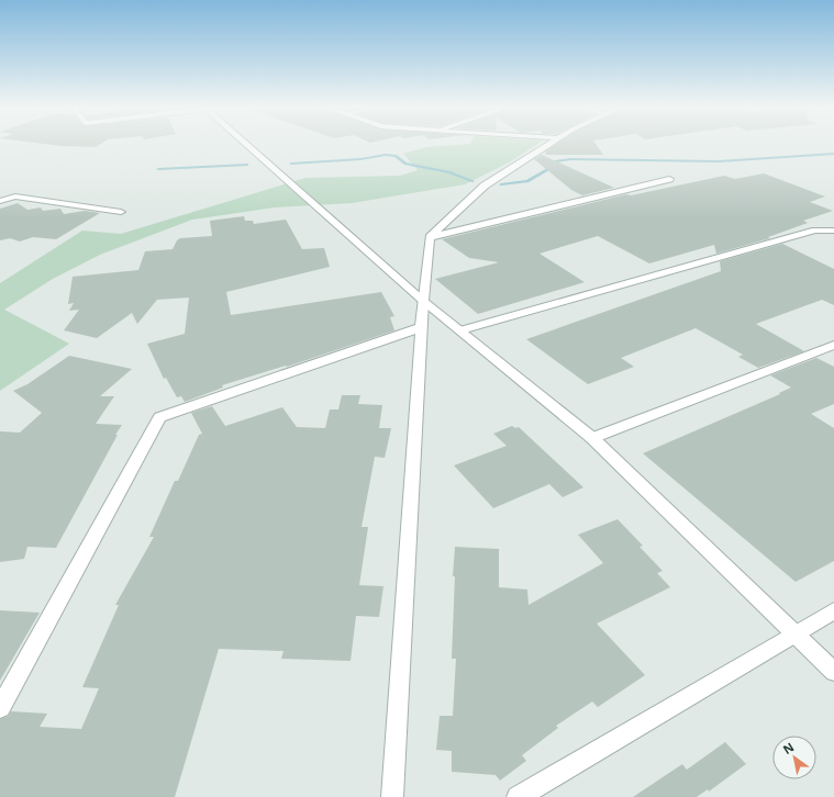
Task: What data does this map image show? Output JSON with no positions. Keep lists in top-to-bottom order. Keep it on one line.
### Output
{"north":"top left"}
